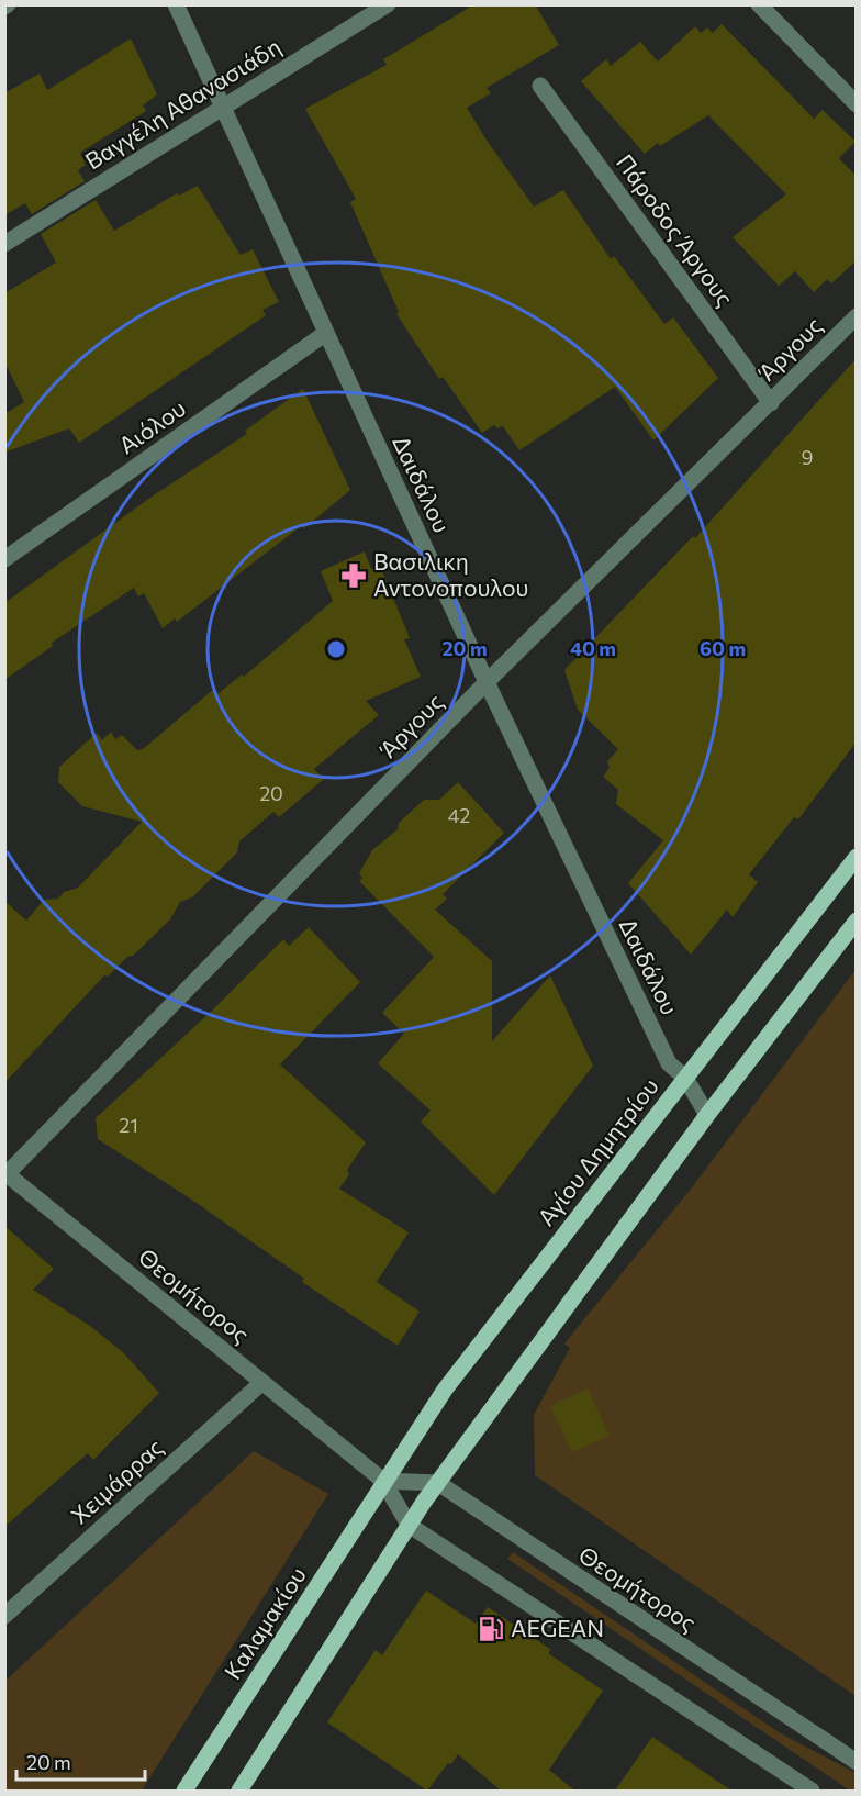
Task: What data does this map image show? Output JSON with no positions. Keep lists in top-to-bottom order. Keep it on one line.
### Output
{"streets":{"main road":["Αγίου Δημητρίου","Καλαμακίου"],"street":["Βαγγέλη Αθανασιάδη","Πάροδος Άργους","Άργους","Αιόλου","Δαιδάλου","Θεομήτορος","Χειμάρρας"]},"crossings":[["Βαγγέλη Αθανασιάδη","Δαιδάλου"],["Πάροδος Άργους","Άργους"],["Άργους","Δαιδάλου"],["Άργους","Θεομήτορος"],["Αιόλου","Δαιδάλου"],["Δαιδάλου","Αγίου Δημητρίου"],["Αγίου Δημητρίου","Θεομήτορος"],["Αγίου Δημητρίου","Καλαμακίου"],["Θεομήτορος","Χειμάρρας"],["Θεομήτορος","Καλαμακίου"]],"places":{"pharmacy":["Βασιλικη Αντονοπουλου"],"fuel station":["AEGEAN"]},"house_numbers":["9","20","42","21"],"scale_bar":"20 m","rings":["20 m","40 m","60 m"]}
